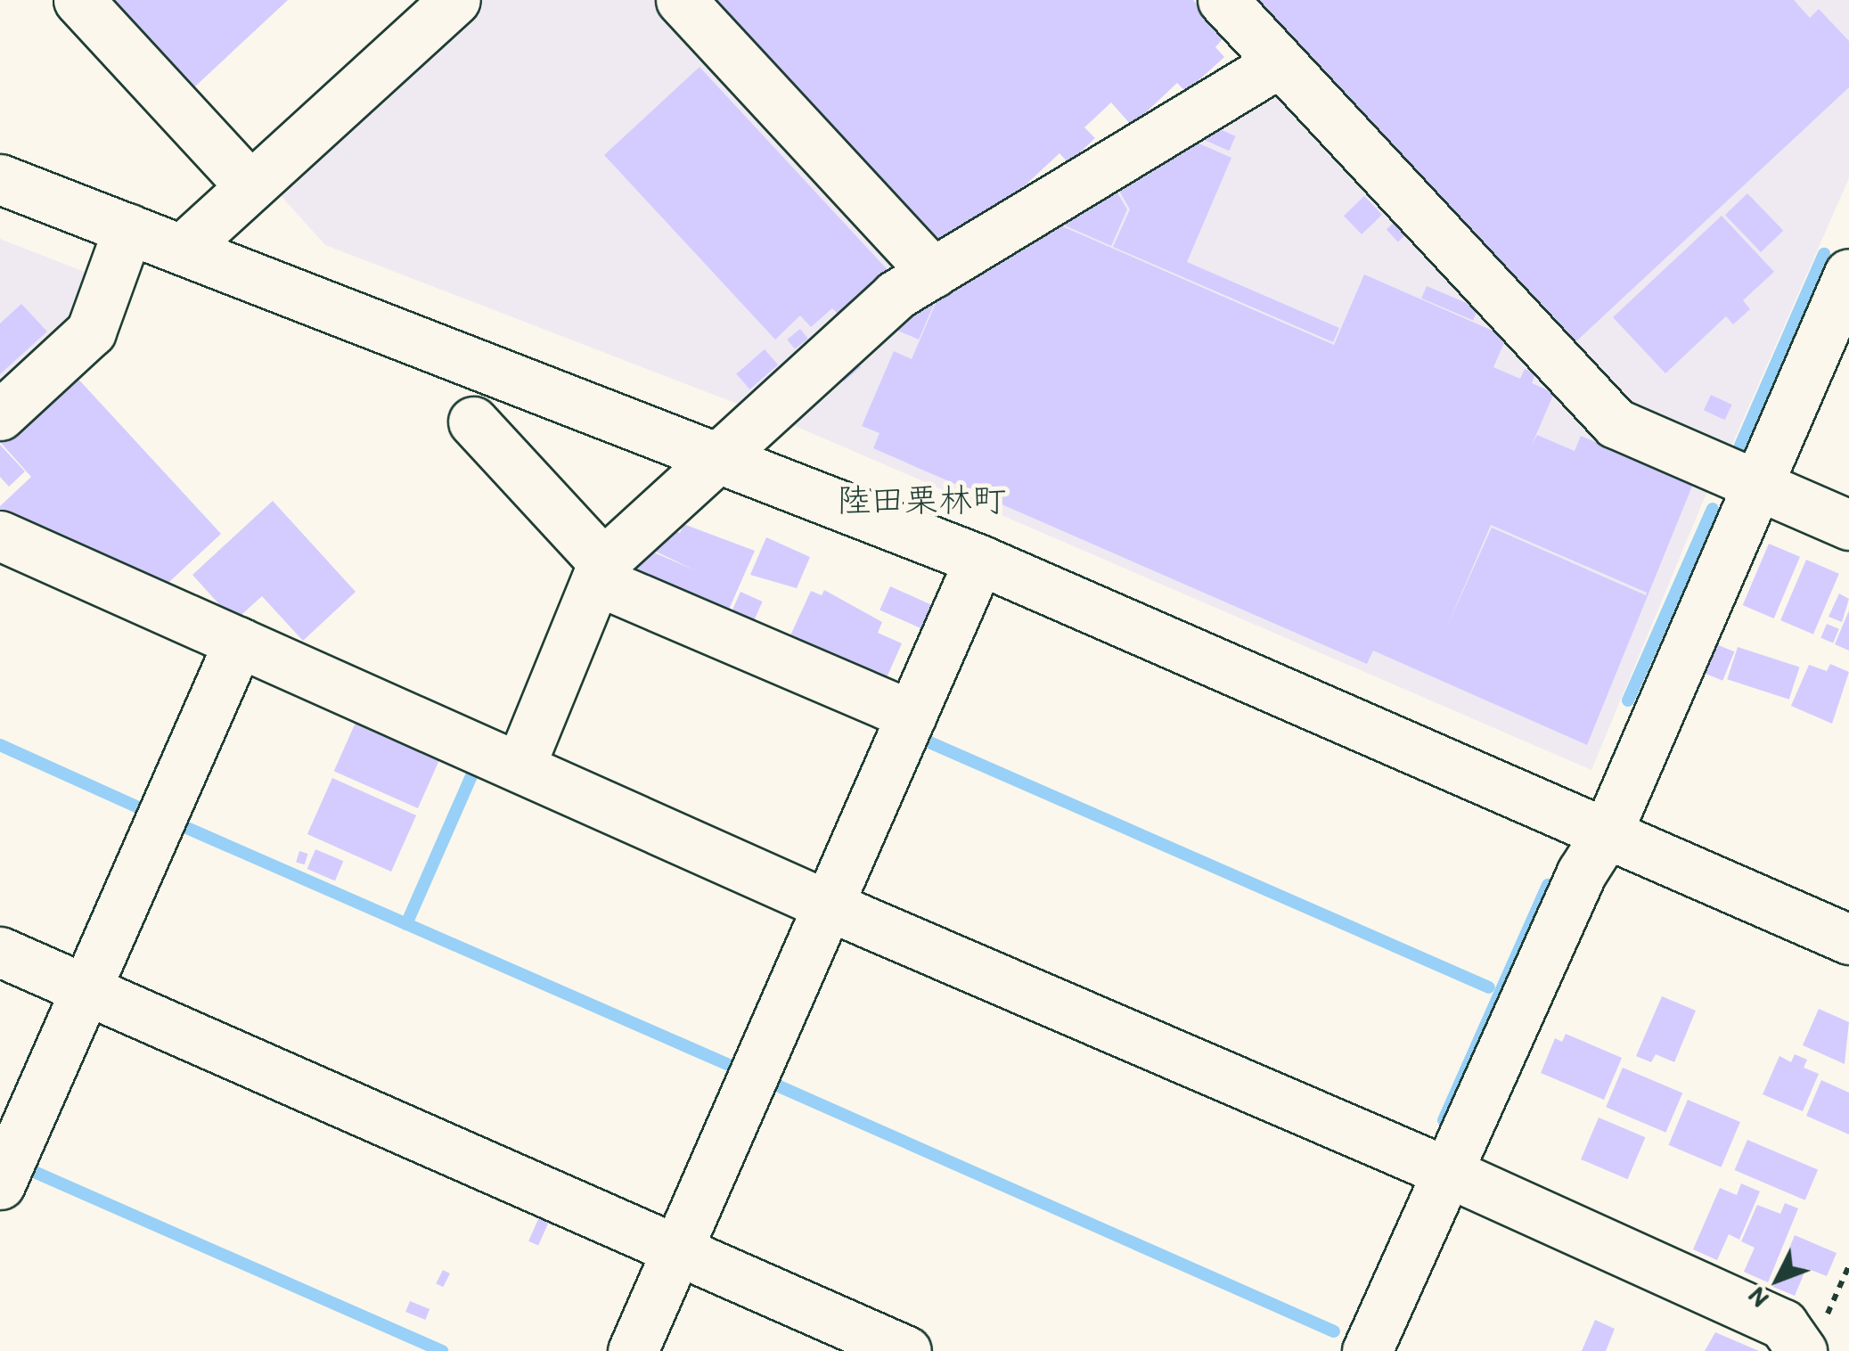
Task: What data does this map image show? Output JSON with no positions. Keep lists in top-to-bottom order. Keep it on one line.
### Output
{"districts":["陸田栗林町"],"north":"bottom left"}
